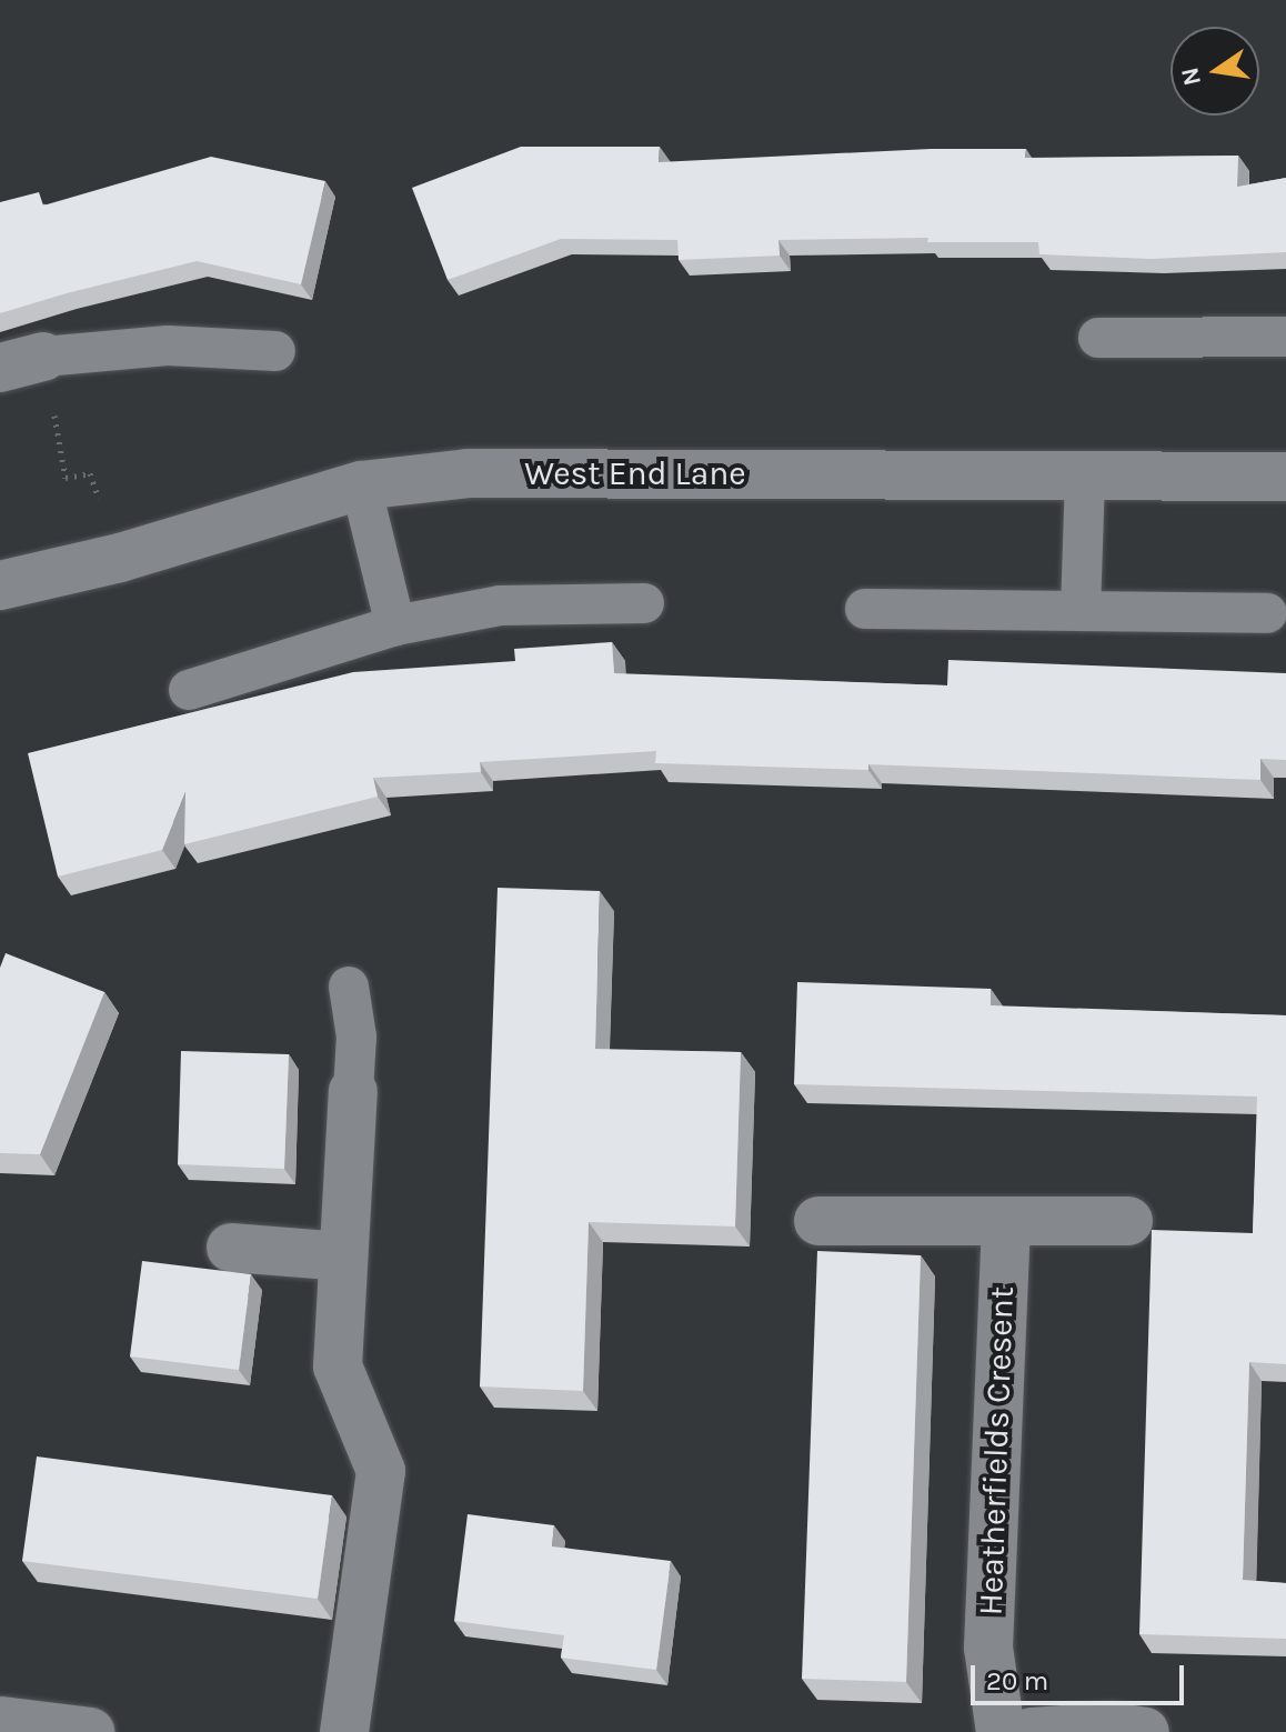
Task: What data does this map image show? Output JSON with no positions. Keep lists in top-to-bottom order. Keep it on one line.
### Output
{"streets":{"street":["West End Lane","Heatherfields Cresent"]},"scale_bar":"20 m","north":"left"}
